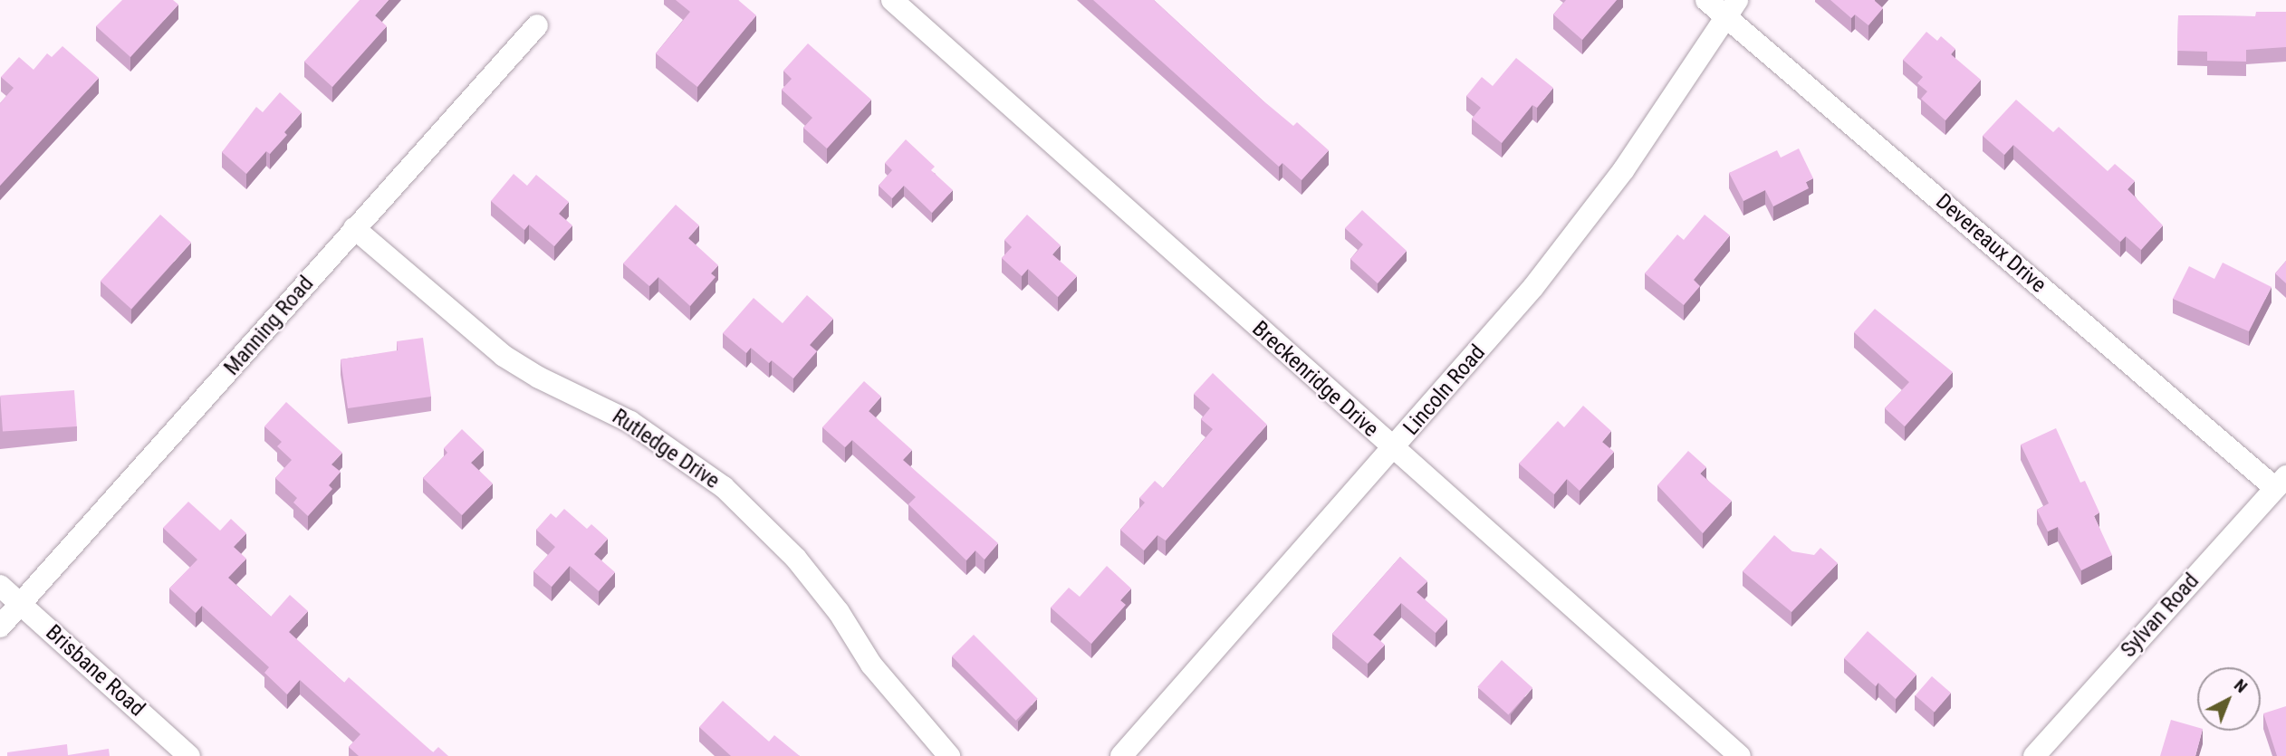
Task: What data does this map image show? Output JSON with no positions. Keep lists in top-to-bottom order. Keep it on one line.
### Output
{"streets":{"street":["Devereaux Drive","Manning Road","Breckenridge Drive","Lincoln Road","Rutledge Drive","Sylvan Road","Brisbane Road"]},"crossings":[["Devereaux Drive","Lincoln Road"],["Devereaux Drive","Sylvan Road"],["Manning Road","Rutledge Drive"],["Manning Road","Brisbane Road"],["Breckenridge Drive","Lincoln Road"]],"north":"top right"}
